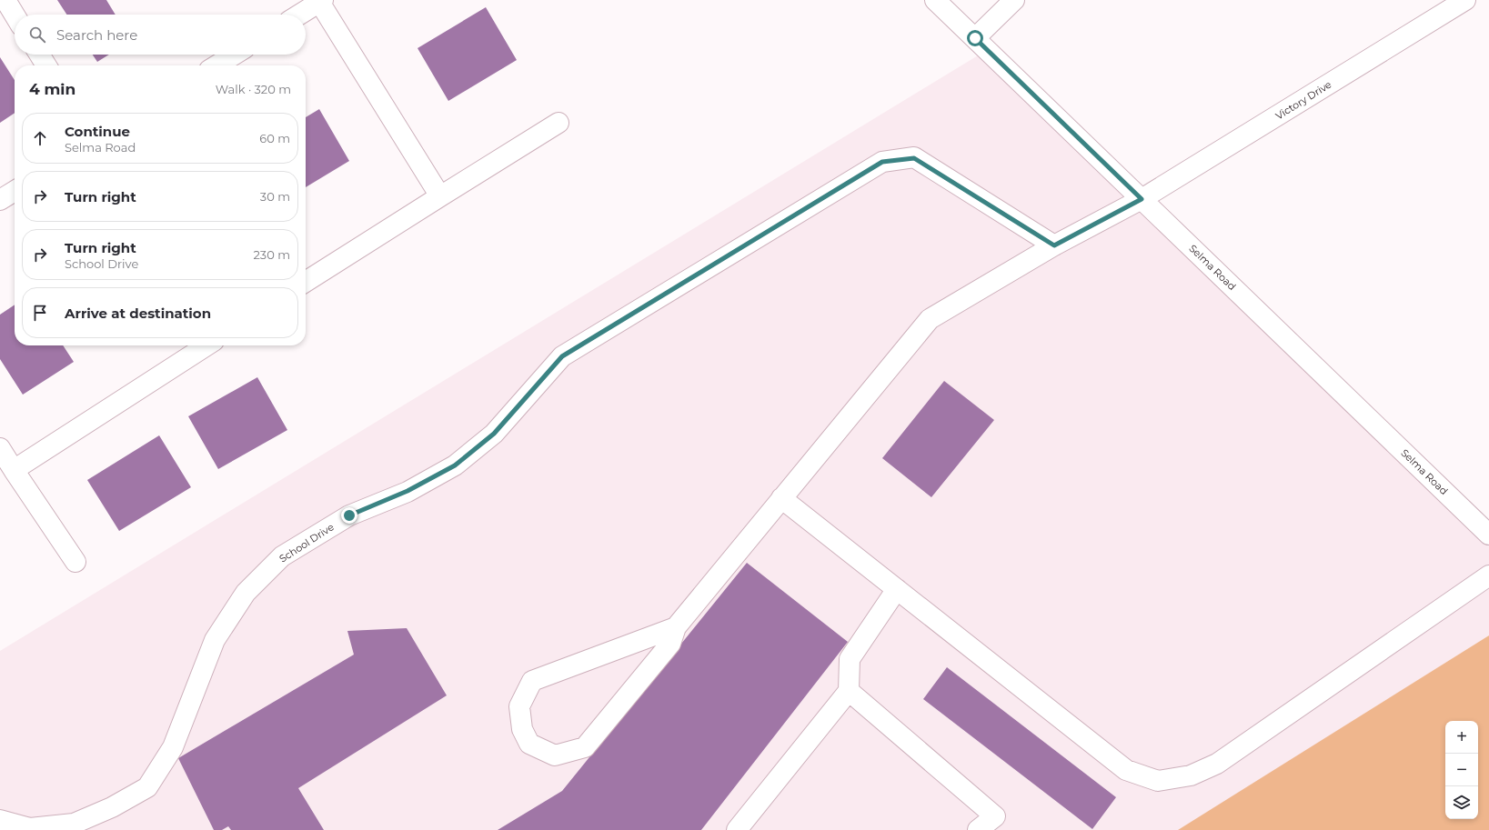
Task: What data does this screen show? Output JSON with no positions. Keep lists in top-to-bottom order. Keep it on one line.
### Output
{"streets":{"street":["Victory Drive","Selma Road","School Drive"]},"crossings":[["Victory Drive","Selma Road"],["Victory Drive","School Drive"]],"page":{"search":"Search here","heading":["4 min","Walk · 320 m"],"list":[["Continue","Selma Road","60 m"],["Turn right","30 m"],["Turn right","School Drive","230 m"],"Arrive at destination"],"map_buttons":["+","−"]}}
